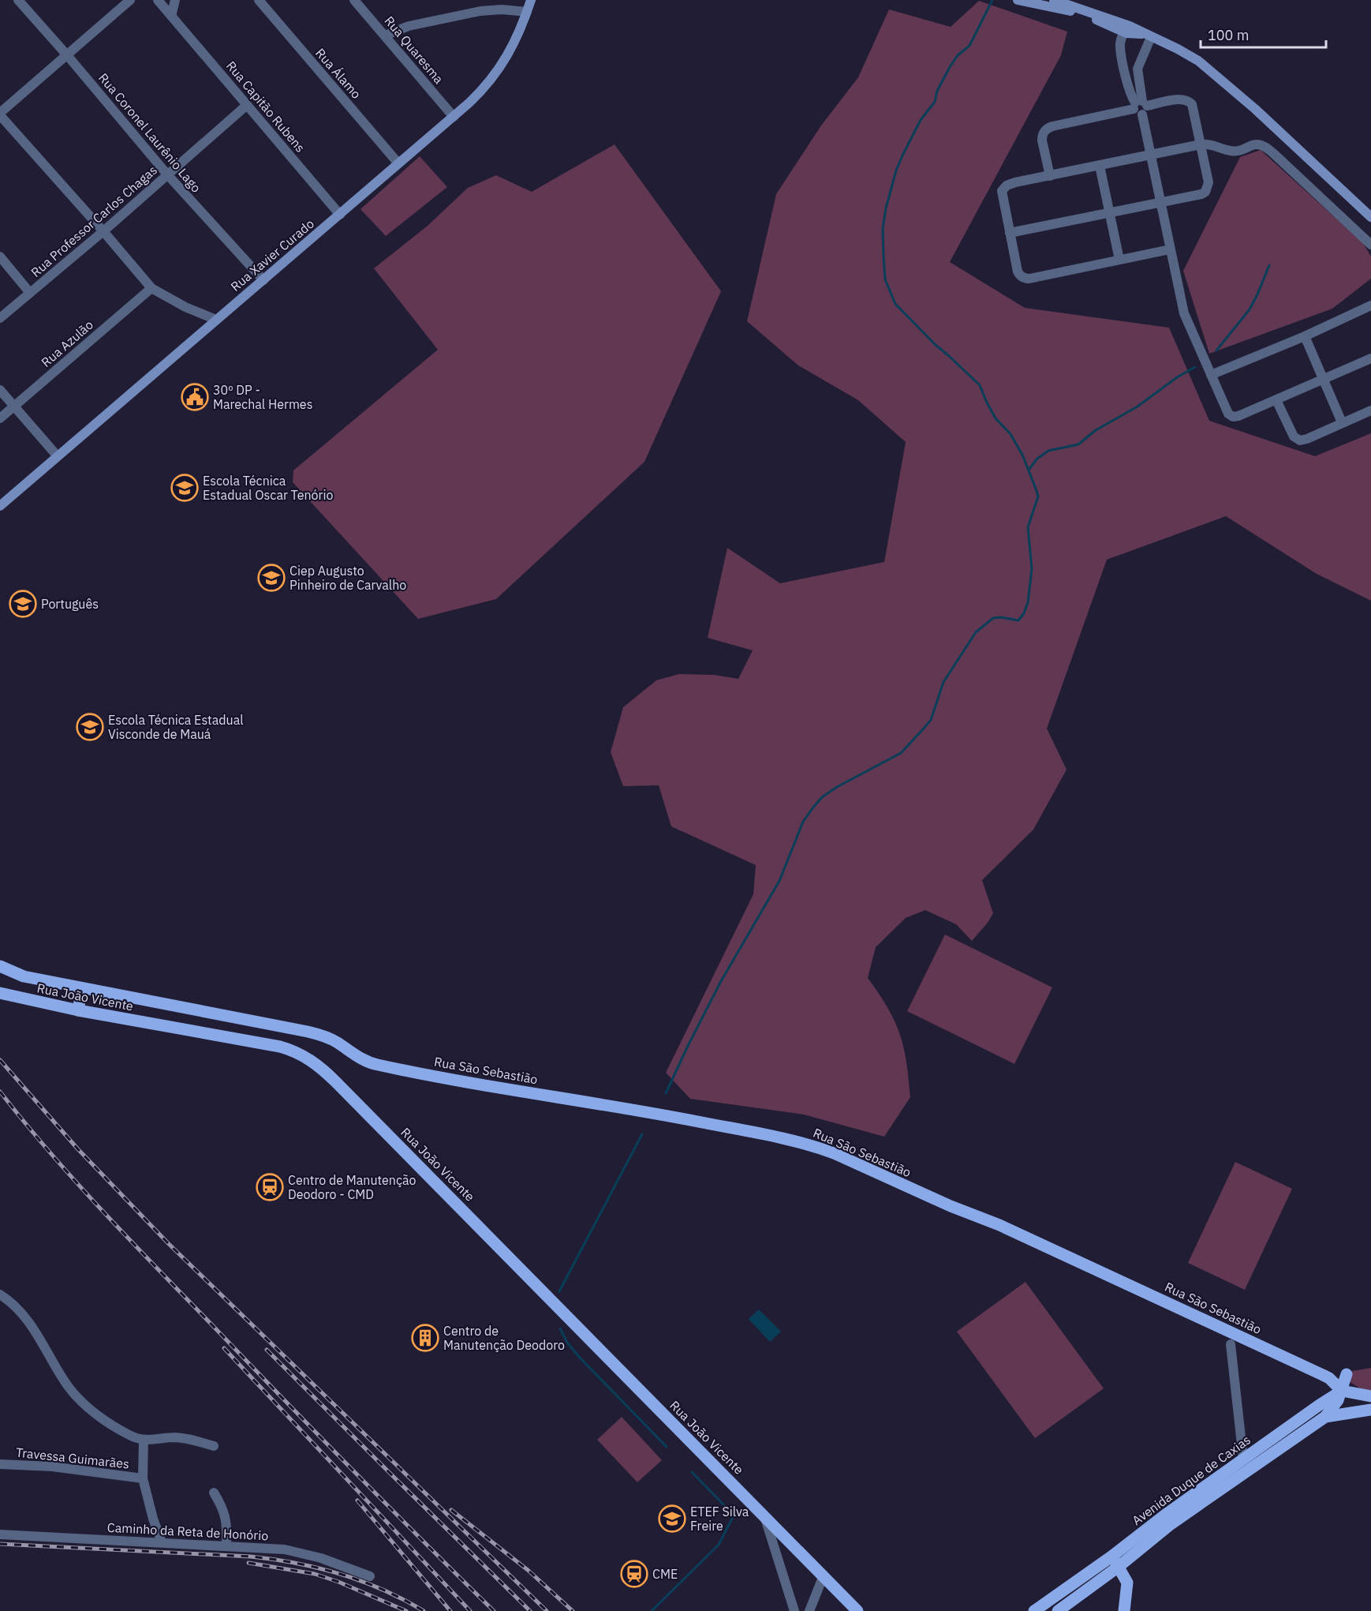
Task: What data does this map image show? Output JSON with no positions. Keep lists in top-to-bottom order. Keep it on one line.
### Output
{"streets":{"main road":["Rua Xavier Curado","Rua João Vicente","Rua São Sebastião","Avenida Duque de Caxias"],"street":["Rua Quaresma","Rua Álamo","Rua Capitão Rubens","Rua Coronel Laurênio Lago","Rua Professor Carlos Chagas","Rua Azulão","Travessa Guimarães","Caminho da Reta de Honório"]},"crossings":[["Rua Quaresma","Rua Xavier Curado"],["Rua Álamo","Rua Xavier Curado"],["Rua Capitão Rubens","Rua Professor Carlos Chagas"],["Rua Capitão Rubens","Rua Xavier Curado"],["Rua Coronel Laurênio Lago","Rua Professor Carlos Chagas"],["Rua Coronel Laurênio Lago","Rua Xavier Curado"],["Rua João Vicente","Rua São Sebastião"],["Rua São Sebastião","Avenida Duque de Caxias"]],"places":{"public building":["30º DP - Marechal Hermes"],"school or university":["Escola Técnica Estadual Oscar Tenório","Ciep Augusto Pinheiro de Carvalho","Português","Escola Técnica Estadual Visconde de Mauá","ETEF Silva Freire"],"station":["Centro de Manutenção Deodoro - CMD","CME"],"building":["Centro de Manutenção Deodoro"]},"scale_bar":"100 m"}
